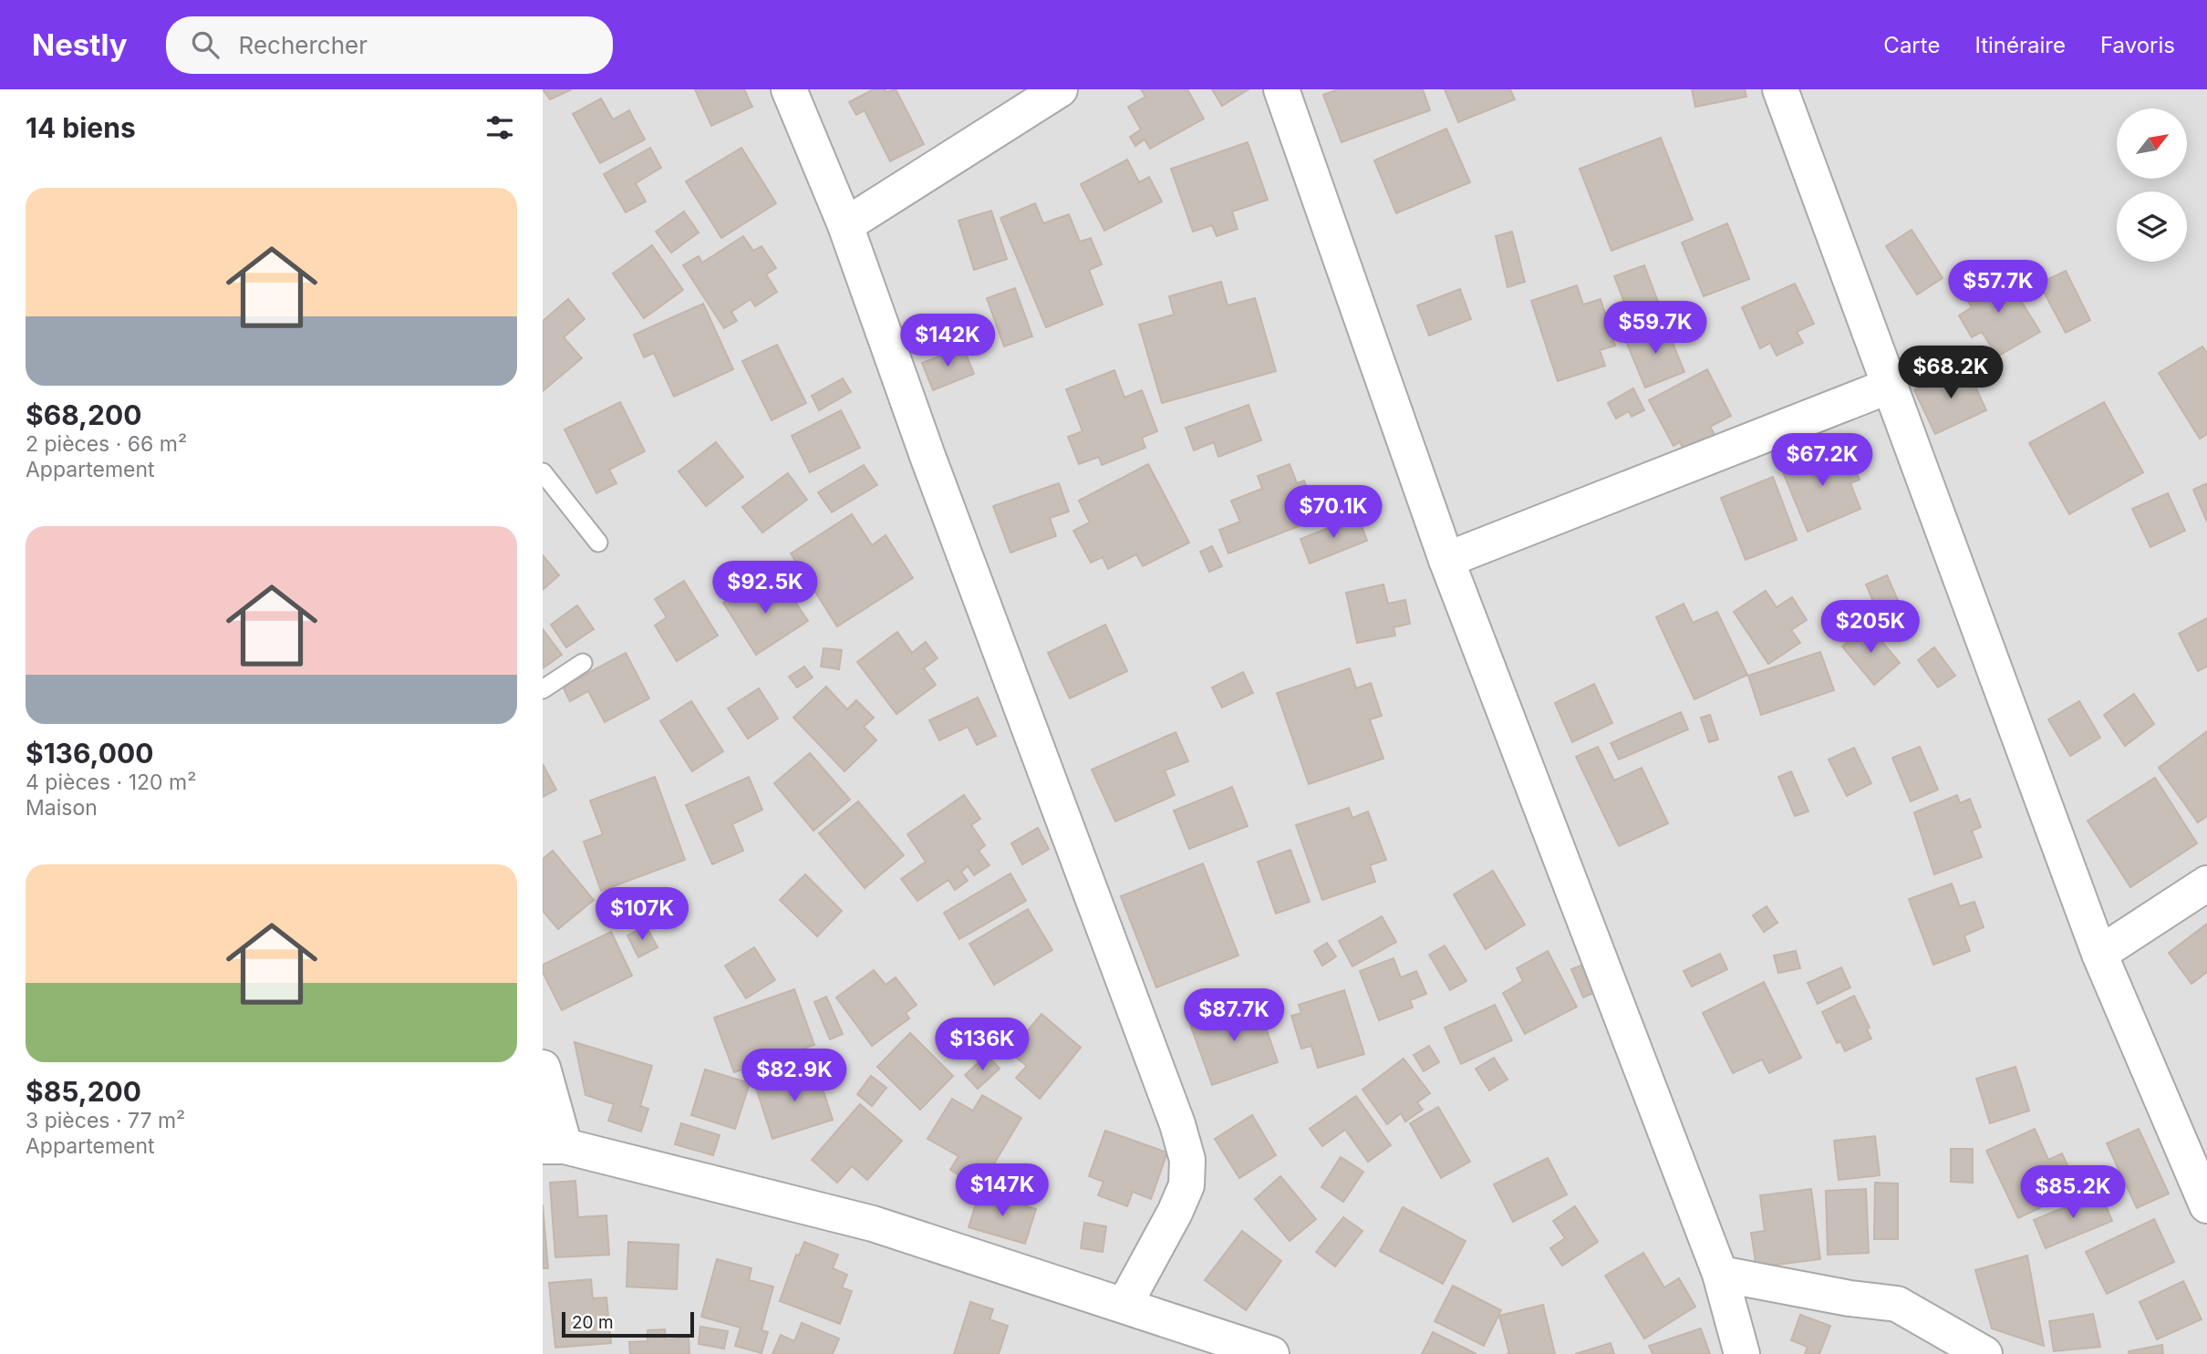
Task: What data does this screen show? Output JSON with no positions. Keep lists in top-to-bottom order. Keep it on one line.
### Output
{"scale_bar":"20 m","north":"top right","page":{"header":"Nestly","search":"Rechercher","nav":["Carte","Itinéraire","Favoris"],"heading":"14 biens","list":[{"name":"$68,200","note":"2 pièces · 66 m² · Appartement"},{"name":"$136,000","note":"4 pièces · 120 m² · Maison"},{"name":"$85,200","note":"3 pièces · 77 m² · Appartement"}],"price":["$57.7K","$59.7K","$142K","$68.2K","$67.2K","$70.1K","$92.5K","$205K","$107K","$87.7K","$136K","$82.9K","$147K","$85.2K"],"scale":"20 m"}}
